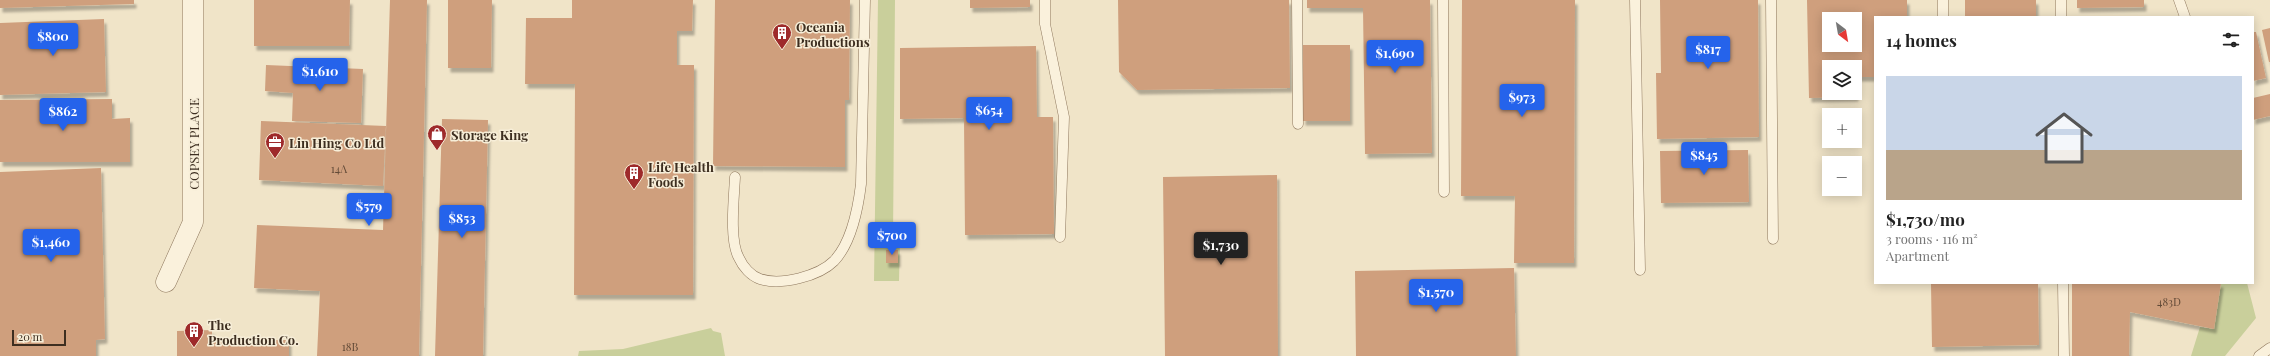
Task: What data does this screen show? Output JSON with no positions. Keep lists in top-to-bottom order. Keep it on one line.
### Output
{"streets":{"street":["COPSEY PLACE"]},"places":{"building":["Oceania Productions","Life Health Foods","The Production Co."],"shop":["Storage King"],"office":["Lin Hing Co Ltd"]},"house_numbers":["14A","483D","18B"],"scale_bar":"20 m","north":"bottom right","page":{"map_buttons":["+","−"],"heading":"14 homes","price":["$800","$817","$1,690","$1,610","$973","$654","$862","$845","$579","$853","$700","$1,460","$1,730","$1,570"],"list":[{"name":"$1,730/mo","note":"3 rooms · 116 m² · Apartment"}],"scale":"20 m"}}
